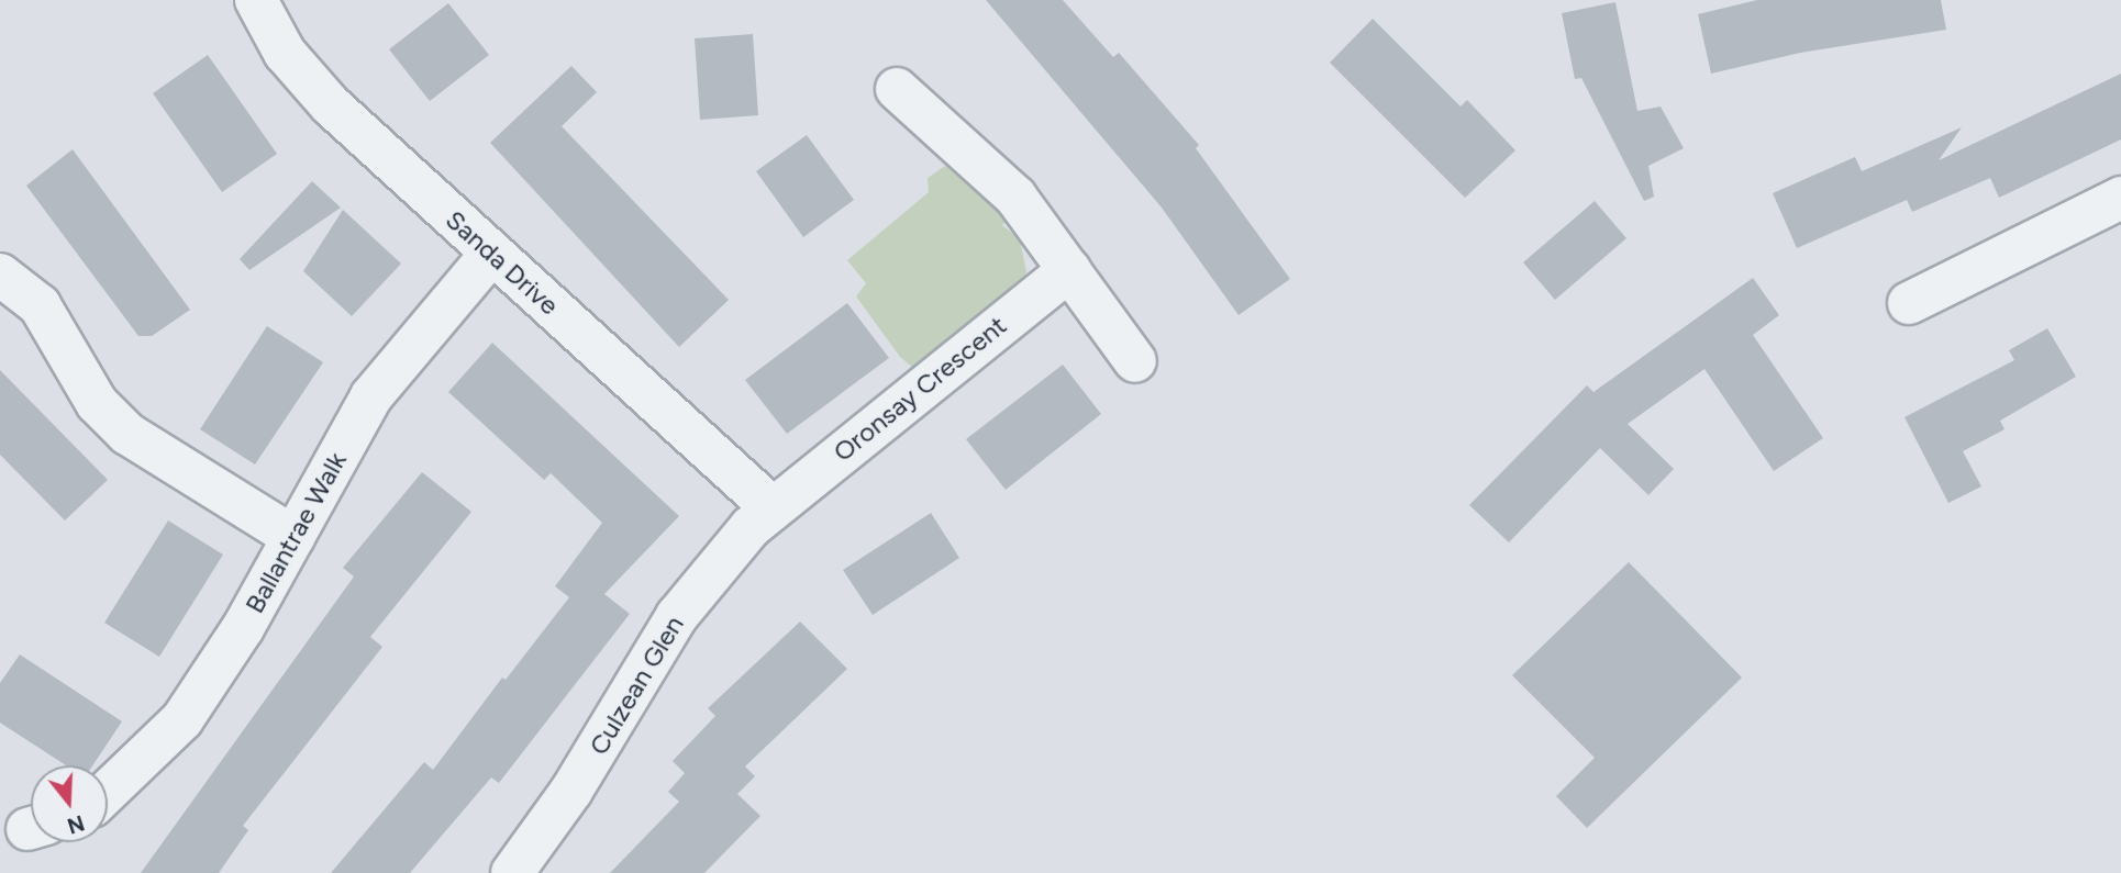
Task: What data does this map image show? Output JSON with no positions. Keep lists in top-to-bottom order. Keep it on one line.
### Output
{"streets":{"street":["Sanda Drive","Oronsay Crescent","Ballantrae Walk","Culzean Glen"]},"crossings":[["Sanda Drive","Oronsay Crescent"],["Sanda Drive","Ballantrae Walk"],["Sanda Drive","Culzean Glen"],["Oronsay Crescent","Culzean Glen"]],"north":"bottom"}
